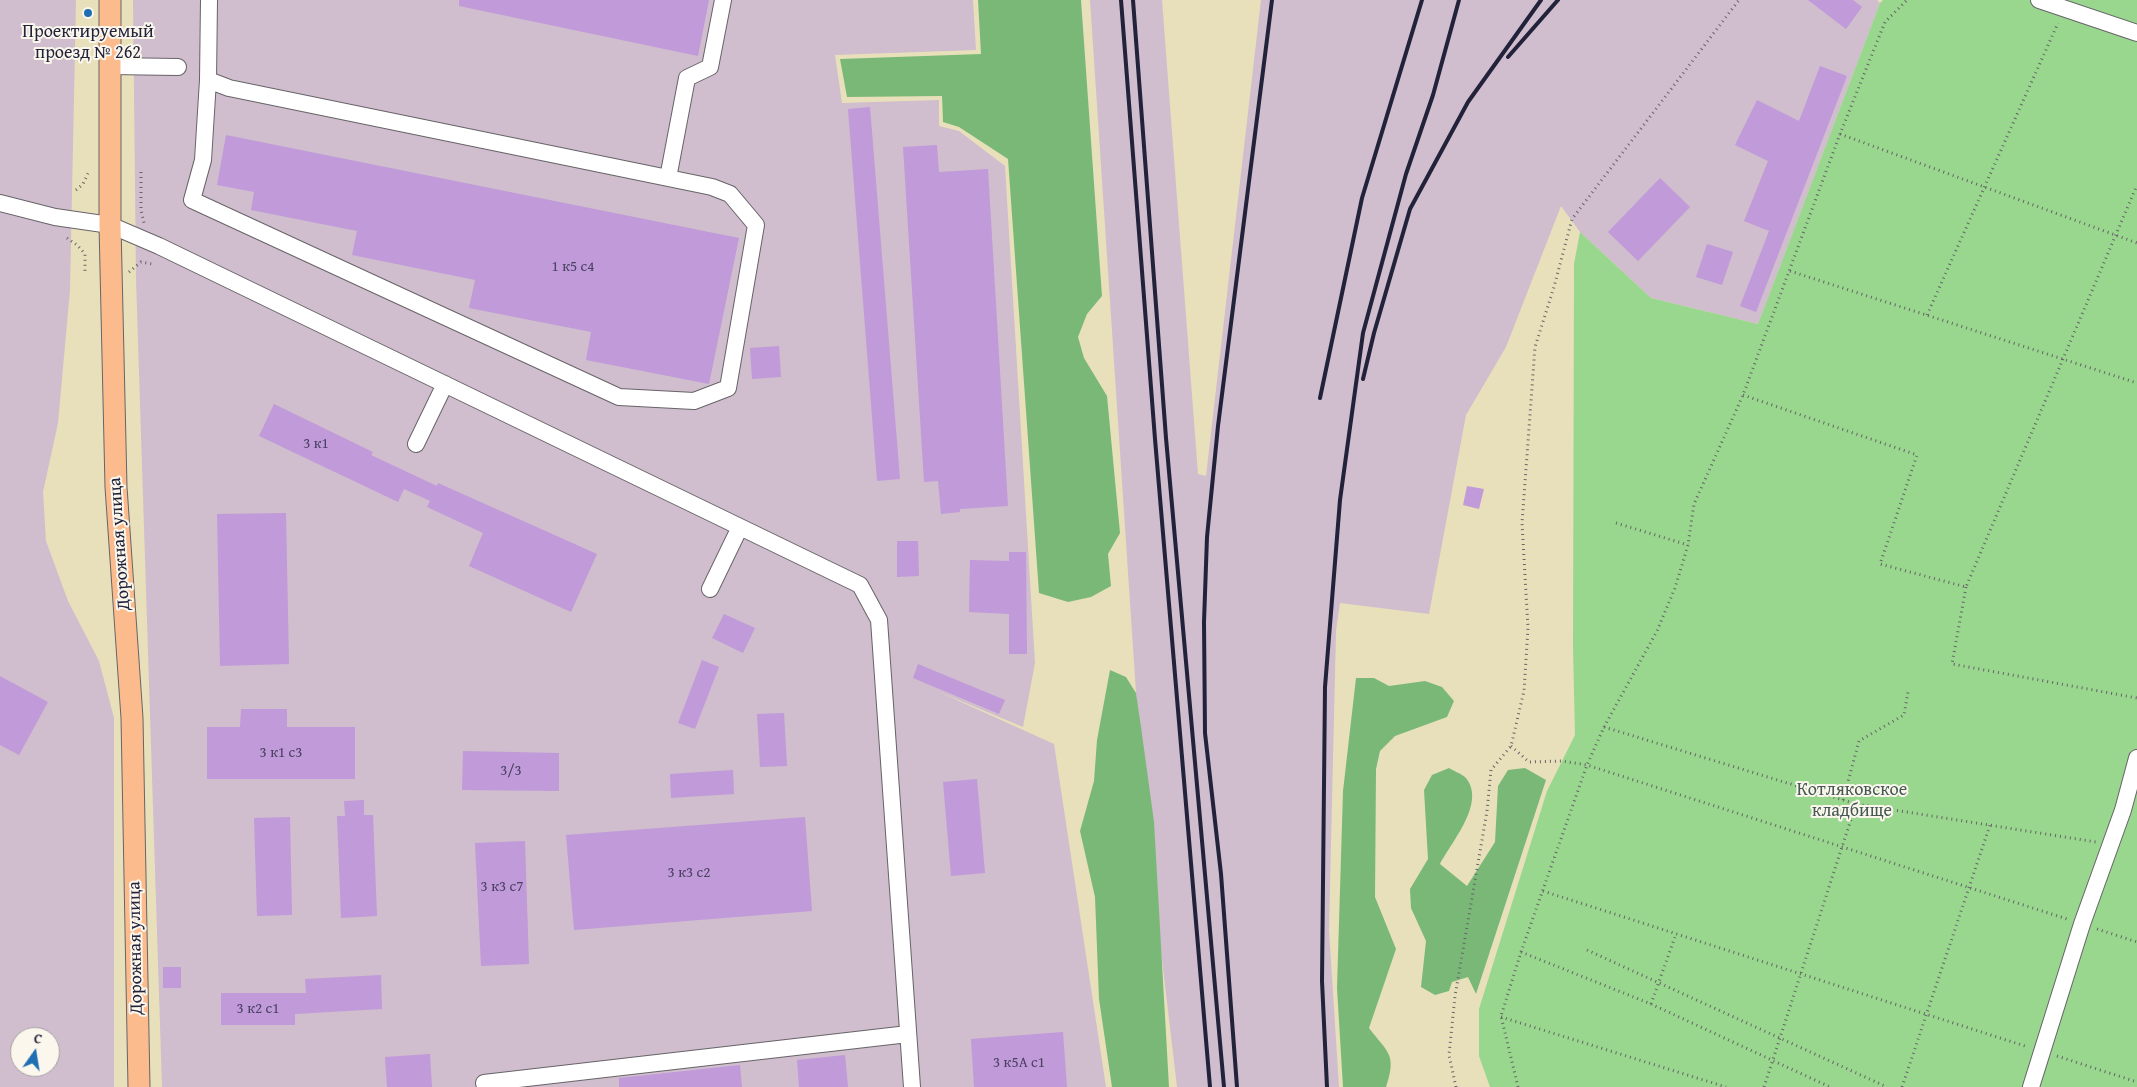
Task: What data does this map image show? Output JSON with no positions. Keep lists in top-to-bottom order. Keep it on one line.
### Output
{"streets":{"main road":["Дорожная улица"]},"parks":["Котляковское кладбище"],"places":["Проектируемый проезд № 262"],"house_numbers":["1 к5 с4","3 к1","3 к1 с3","3/3","3 к3 с2","3 к3 с7","3 к2 с1","3 к5А с1"],"north":"top"}
